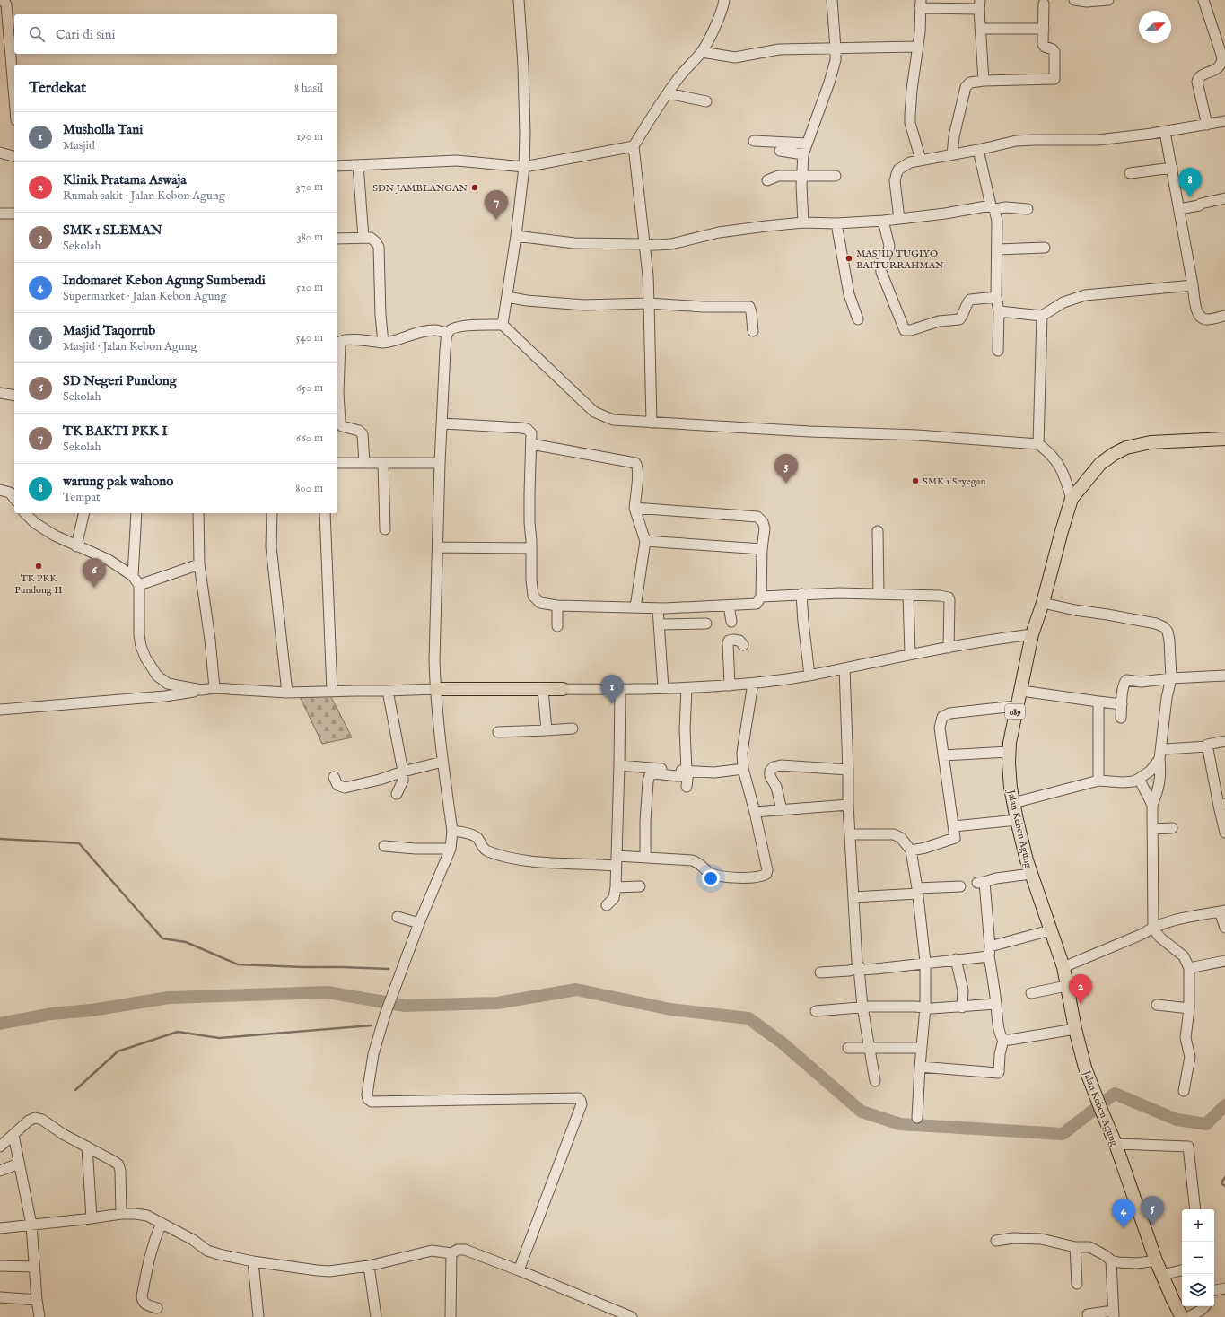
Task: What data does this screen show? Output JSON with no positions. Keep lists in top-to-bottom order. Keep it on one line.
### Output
{"streets":{"main road":["089","Jalan Kebon Agung"]},"places":["SDN JAMBLANGAN","MASJID TUGIYO BAITURRAHMAN","SMK 1 Seyegan","TK PKK Pundong II"],"north":"top right","page":{"search":"Cari di sini","heading":["Terdekat","8 hasil"],"list":[{"mark":"1","name":"Musholla Tani","note":"Masjid","value":"190 m"},{"mark":"2","name":"Klinik Pratama Aswaja","note":"Rumah sakit · Jalan Kebon Agung","value":"370 m"},{"mark":"3","name":"SMK 1 SLEMAN","note":"Sekolah","value":"380 m"},{"mark":"4","name":"Indomaret Kebon Agung Sumberadi","note":"Supermarket · Jalan Kebon Agung","value":"520 m"},{"mark":"5","name":"Masjid Taqorrub","note":"Masjid · Jalan Kebon Agung","value":"540 m"},{"mark":"6","name":"SD Negeri Pundong","note":"Sekolah","value":"650 m"},{"mark":"7","name":"TK BAKTI PKK I","note":"Sekolah","value":"660 m"},{"mark":"8","name":"warung pak wahono","note":"Tempat","value":"800 m"}],"pins":["8","7","3","6","1","2","5","4"],"map_buttons":["+","−"]}}
